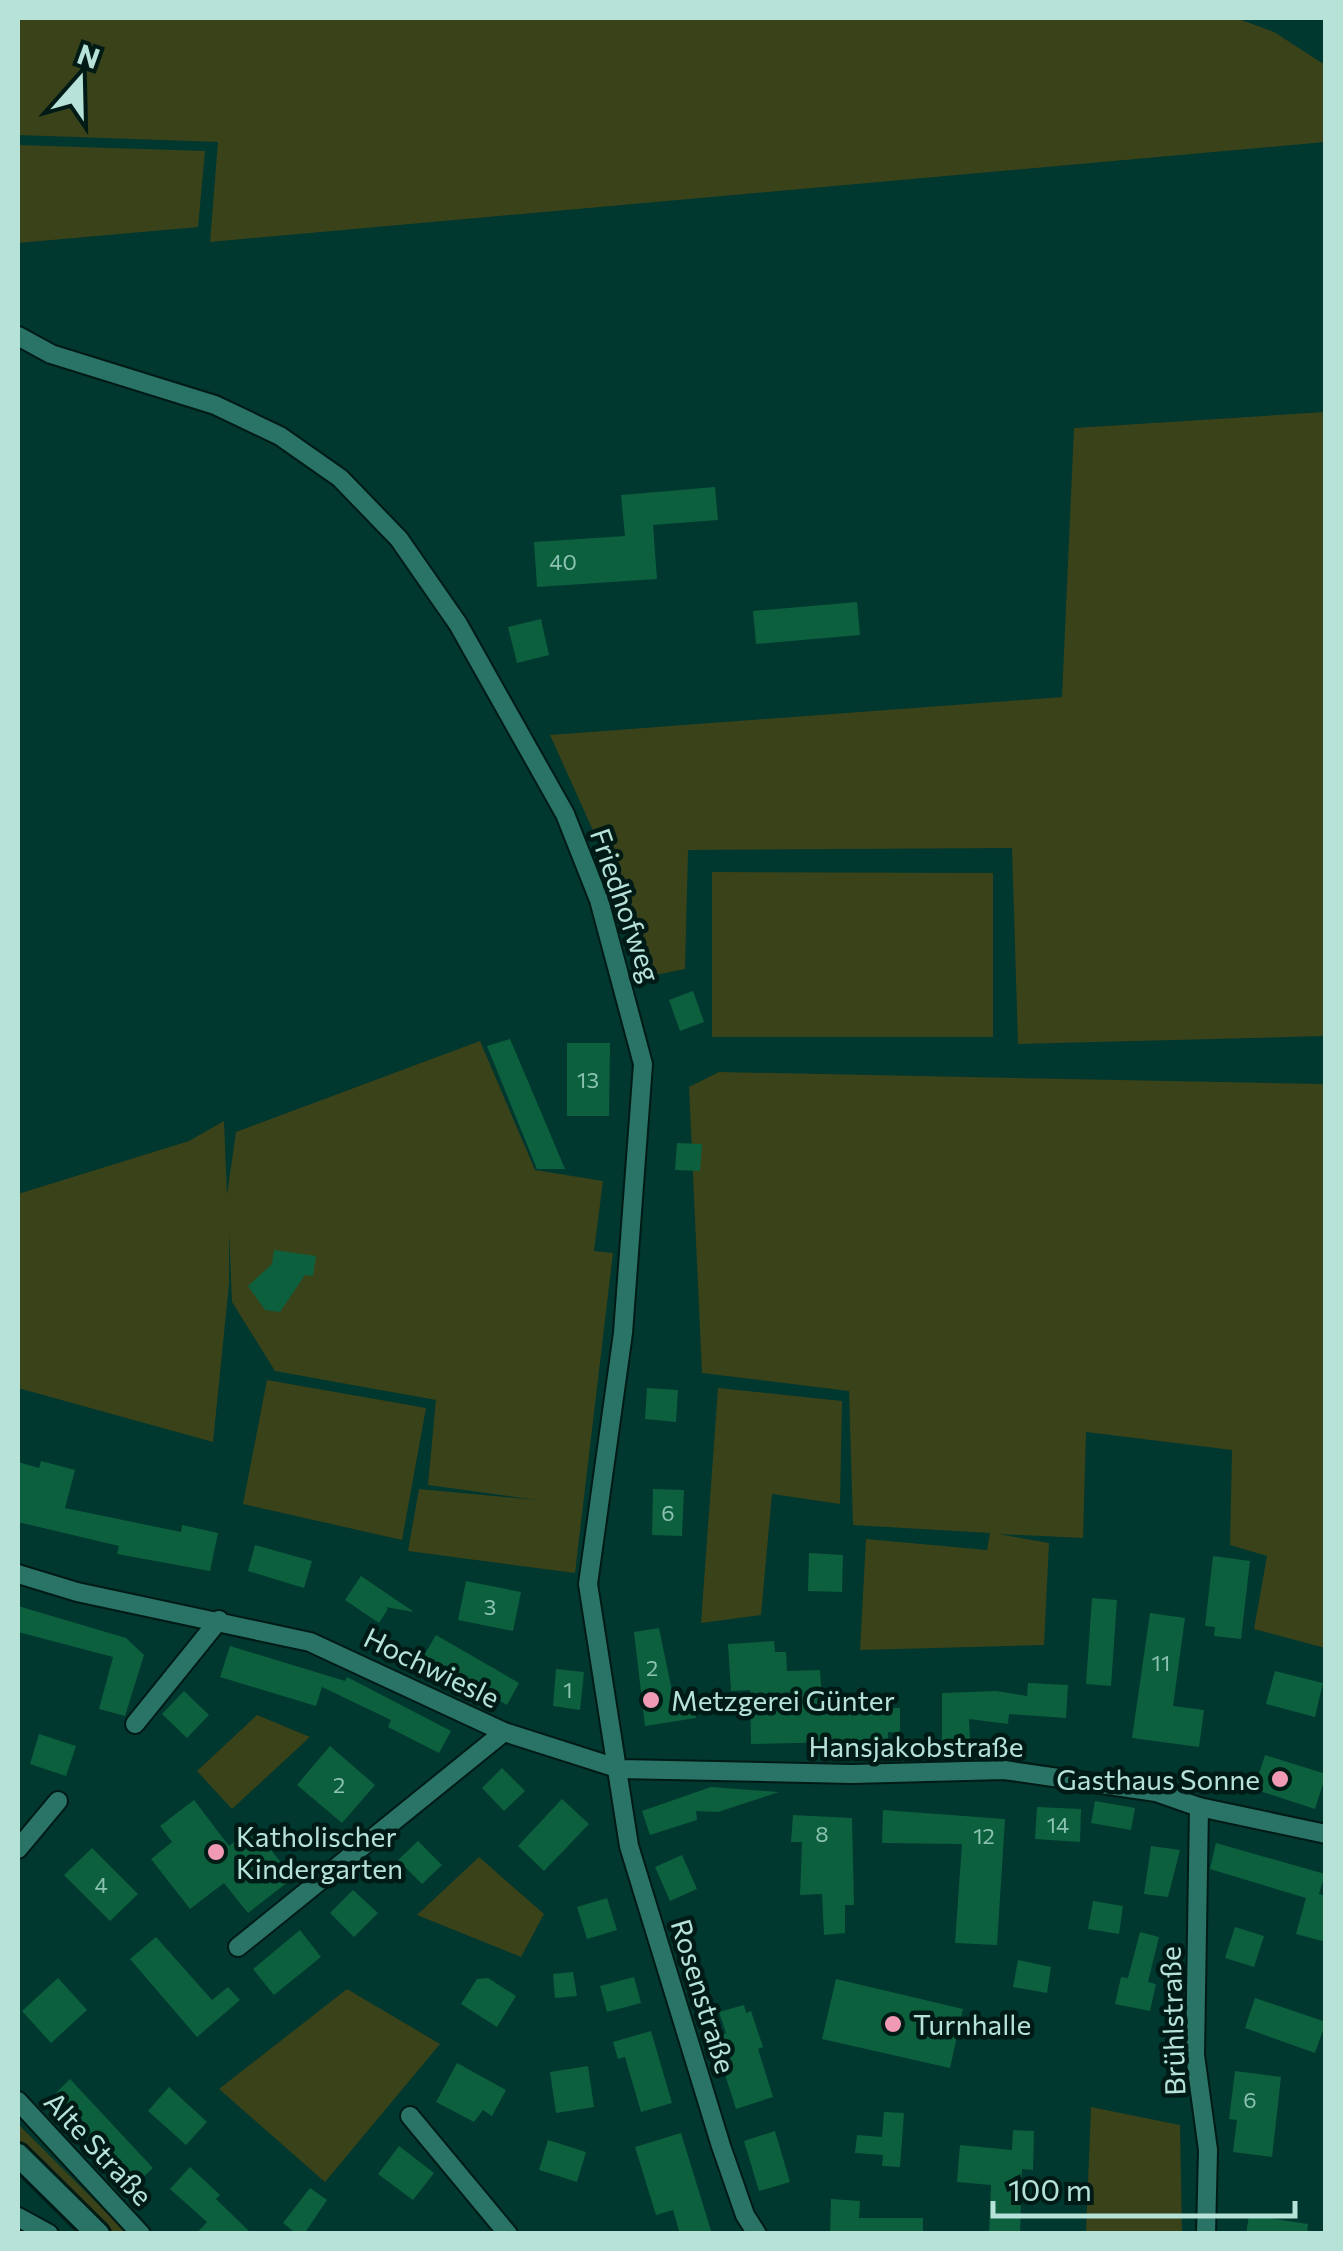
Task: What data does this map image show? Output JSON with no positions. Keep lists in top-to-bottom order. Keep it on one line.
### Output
{"streets":{"street":["Friedhofweg","Hochwiesle","Hansjakobstraße","Rosenstraße","Brühlstraße","Alte Straße"]},"crossings":[["Friedhofweg","Hochwiesle"],["Friedhofweg","Hansjakobstraße"],["Friedhofweg","Rosenstraße"],["Hochwiesle","Hansjakobstraße"],["Hochwiesle","Rosenstraße"],["Hansjakobstraße","Rosenstraße"],["Hansjakobstraße","Brühlstraße"]],"places":["Metzgerei Günter","Gasthaus Sonne","Katholischer Kindergarten","Turnhalle"],"house_numbers":["40","13","6","3","11","2","1","2","14","8","12","4","6"],"scale_bar":"100 m","north":"top"}
